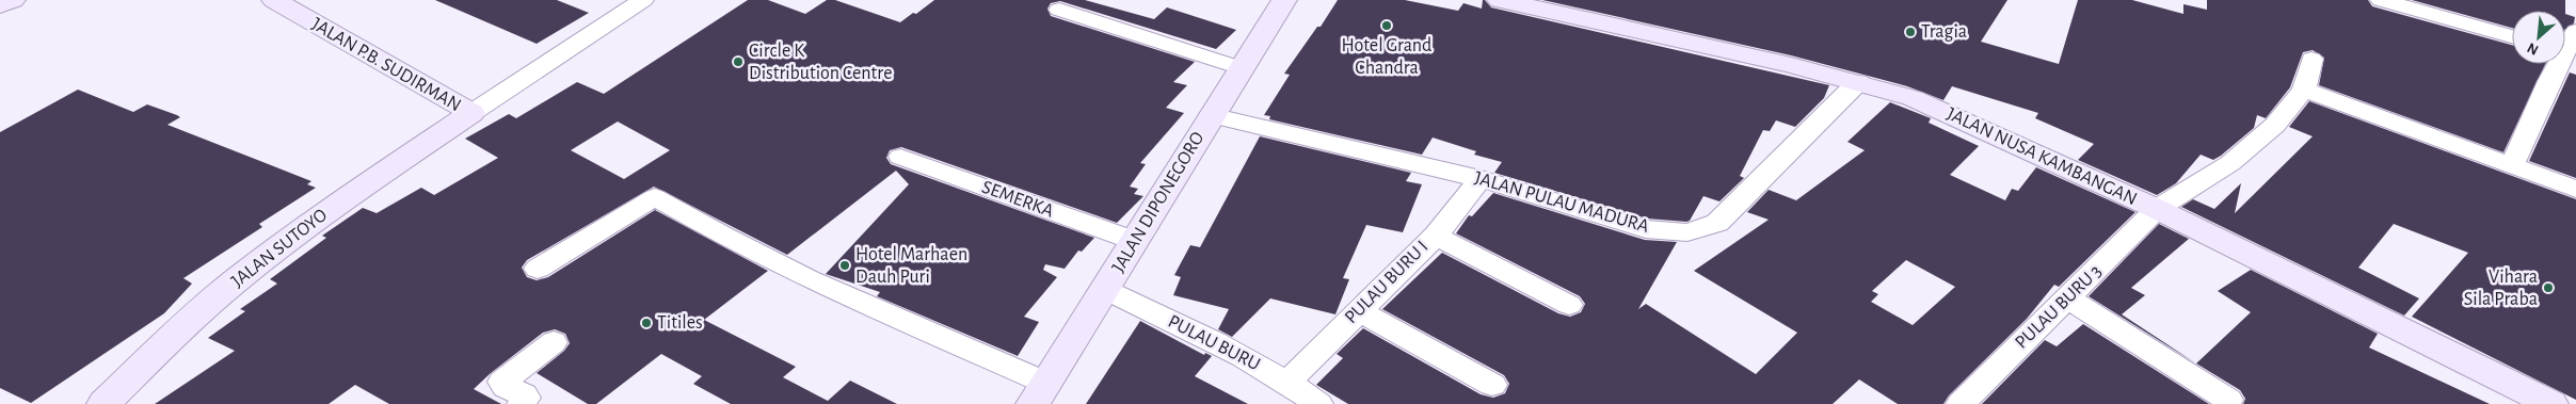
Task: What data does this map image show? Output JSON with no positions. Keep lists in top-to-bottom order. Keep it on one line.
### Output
{"streets":{"main road":["JALAN P.B. SUDIRMAN","JALAN NUSA KAMBANGAN","JALAN DIPONEGORO","JALAN SUTOYO"],"street":["SEMERKA","JALAN PULAU MADURA","PULAU BURU I","PULAU BURU 3","PULAU BURU"]},"crossings":[["JALAN P.B. SUDIRMAN","JALAN SUTOYO"],["JALAN NUSA KAMBANGAN","JALAN PULAU MADURA"],["JALAN NUSA KAMBANGAN","PULAU BURU 3"],["SEMERKA","JALAN DIPONEGORO"],["JALAN DIPONEGORO","JALAN PULAU MADURA"],["JALAN DIPONEGORO","PULAU BURU"],["JALAN PULAU MADURA","PULAU BURU I"],["PULAU BURU I","PULAU BURU"]],"places":["Hotel Grand Chandra","Tragia","Circle K Distribution Centre","Hotel Marhaen Dauh Puri","Vihara Sila Praba","Titiles"],"north":"bottom left"}
